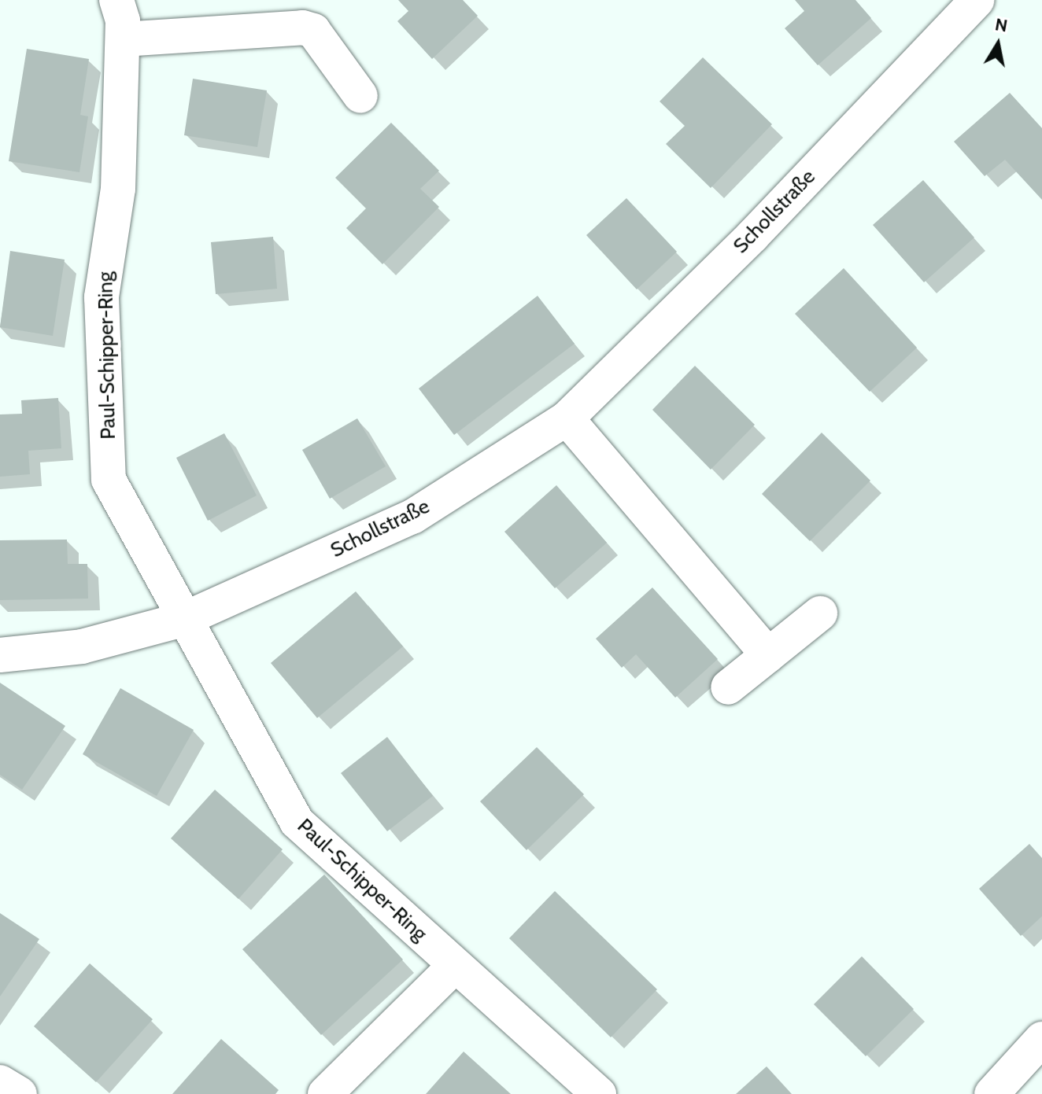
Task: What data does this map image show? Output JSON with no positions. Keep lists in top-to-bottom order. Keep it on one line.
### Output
{"streets":{"street":["Schollstraße","Paul-Schipper-Ring"]},"crossings":[["Schollstraße","Paul-Schipper-Ring"]],"north":"top"}
